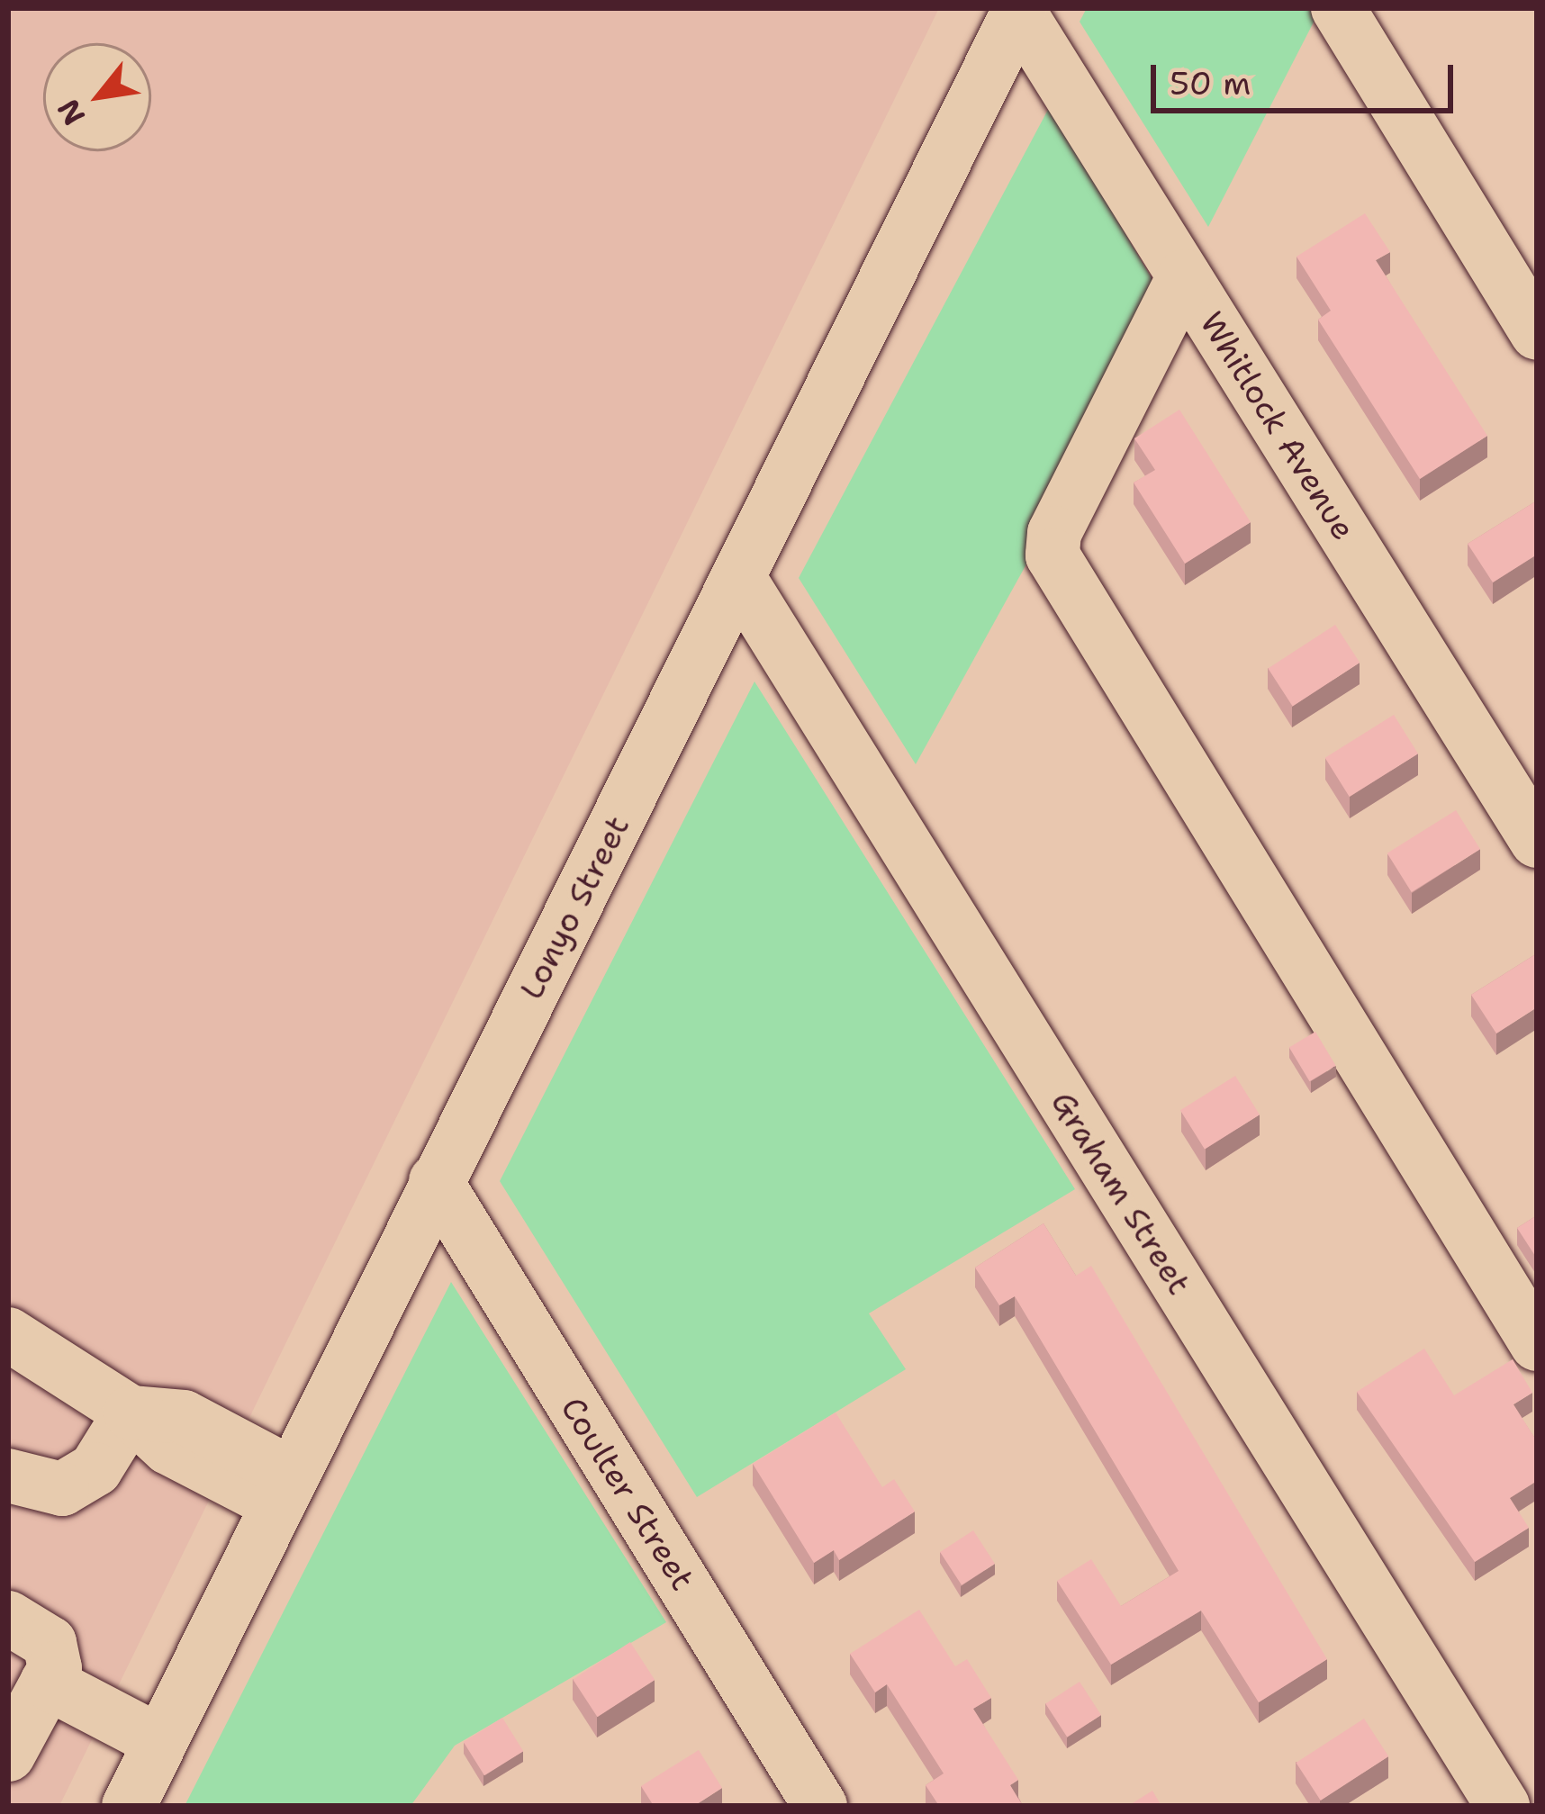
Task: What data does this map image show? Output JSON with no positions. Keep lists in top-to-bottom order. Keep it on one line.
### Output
{"streets":{"street":["Whitlock Avenue","Lonyo Street","Graham Street","Coulter Street"]},"crossings":[["Whitlock Avenue","Lonyo Street"],["Lonyo Street","Graham Street"],["Lonyo Street","Coulter Street"]],"scale_bar":"50 m","north":"bottom left"}
